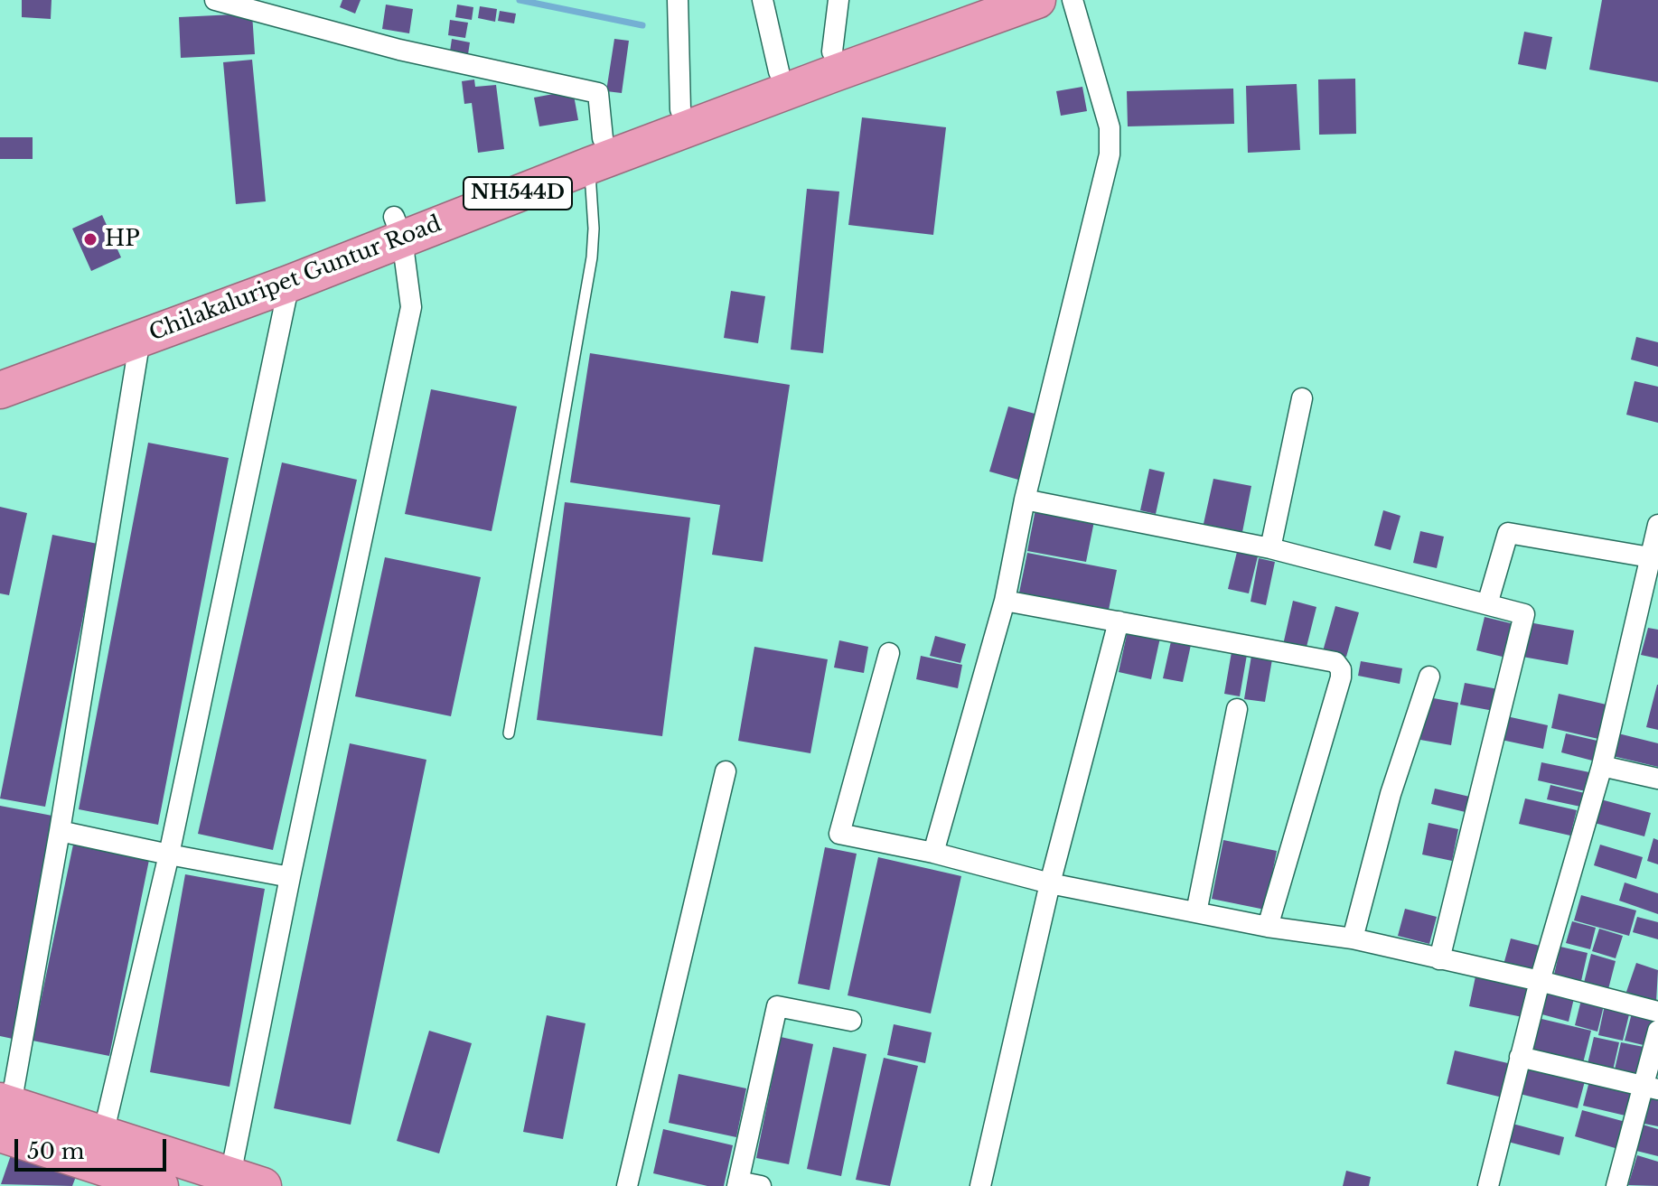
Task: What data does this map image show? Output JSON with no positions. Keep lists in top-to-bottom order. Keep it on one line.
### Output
{"streets":{"highway":["NH544D","Chilakaluripet Guntur Road"]},"places":["HP"],"scale_bar":"50 m"}
